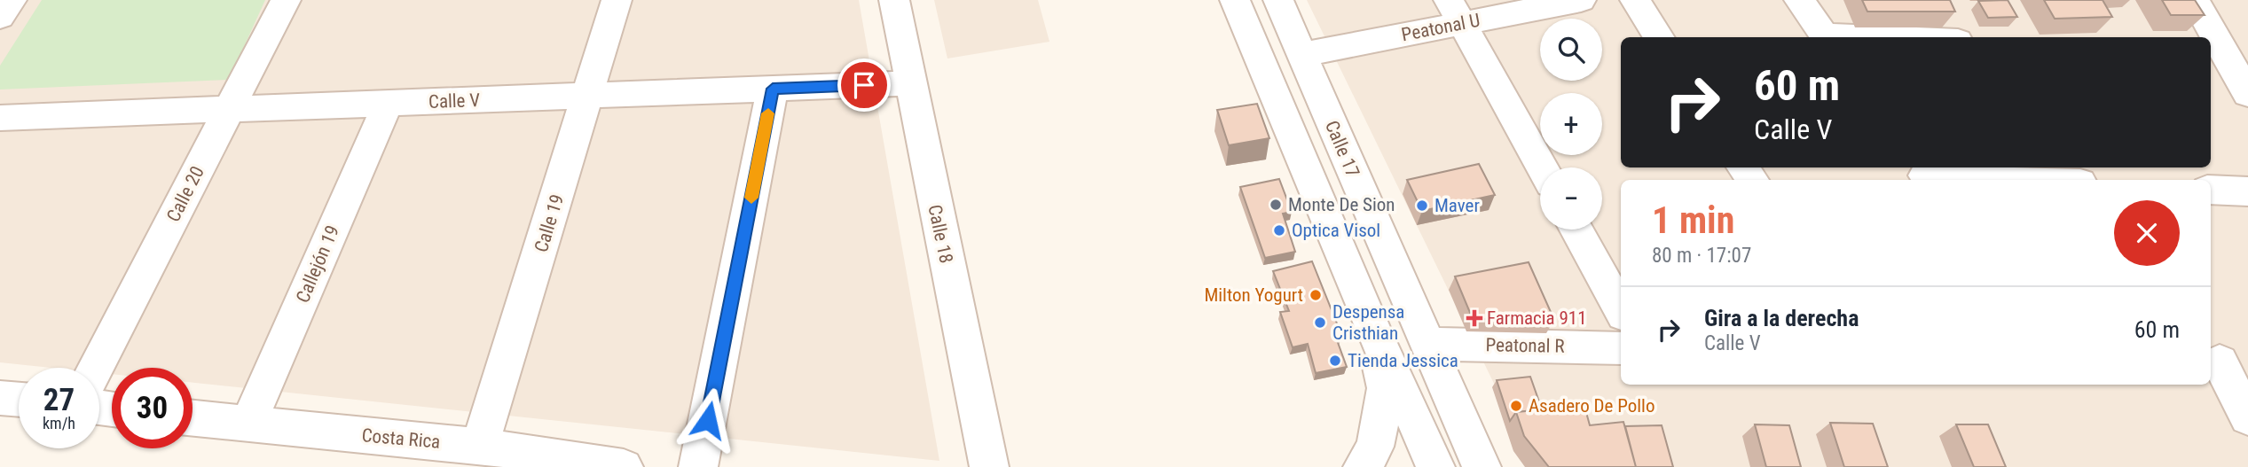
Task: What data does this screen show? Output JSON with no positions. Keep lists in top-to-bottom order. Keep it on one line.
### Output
{"streets":{"street":["Peatonal U","Calle V","Calle 17","Calle 20","Calle 19","Calle 18","Callejón 19","Peatonal R","Costa Rica"]},"crossings":[["Peatonal U","Calle 17"],["Calle V","Calle 20"],["Calle V","Calle 19"],["Calle V","Calle 18"],["Calle V","Callejón 19"],["Calle 17","Peatonal R"],["Calle 19","Costa Rica"],["Callejón 19","Costa Rica"]],"places":{"other":["Monte De Sion","Maver","Optica Visol","Milton Yogurt","Despensa Cristhian","Tienda Jessica","Asadero De Pollo"],"health":["Farmacia 911"]},"page":{"map_buttons":["+","−"],"turn":["60 m","Calle V"],"heading":["1 min","80 m · 17:07"],"list":[{"name":"Gira a la derecha","note":"Calle V","value":"60 m"}],"speed":"27 km/h","limit":"30"}}
